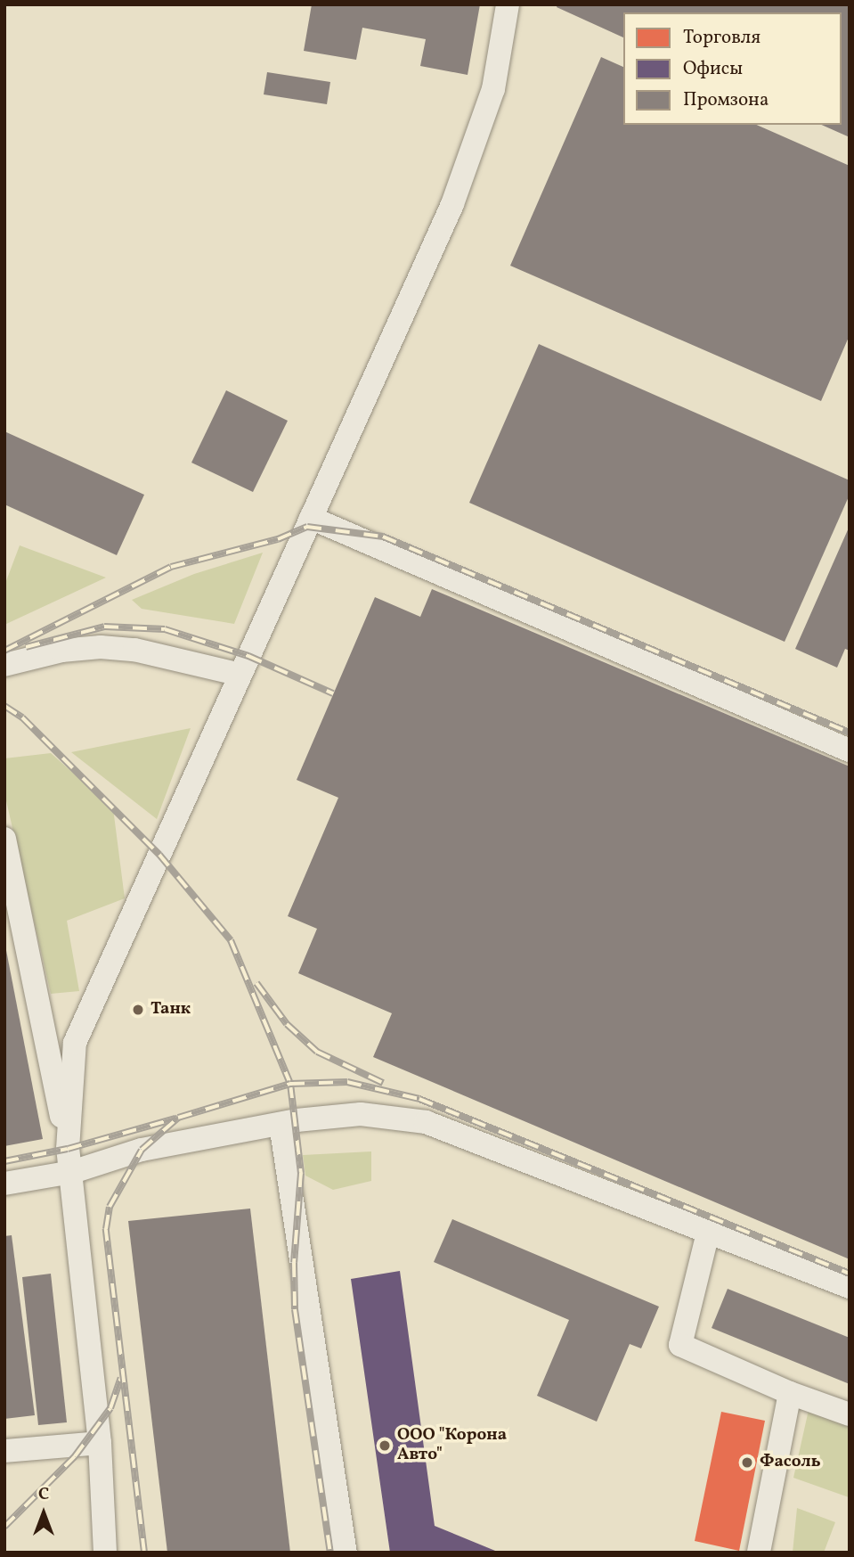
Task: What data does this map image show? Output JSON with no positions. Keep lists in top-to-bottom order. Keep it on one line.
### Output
{"places":["Танк","ООО \"Корона Авто\"","Фасоль"],"legend":["Торговля","Офисы","Промзона"],"north":"top"}
